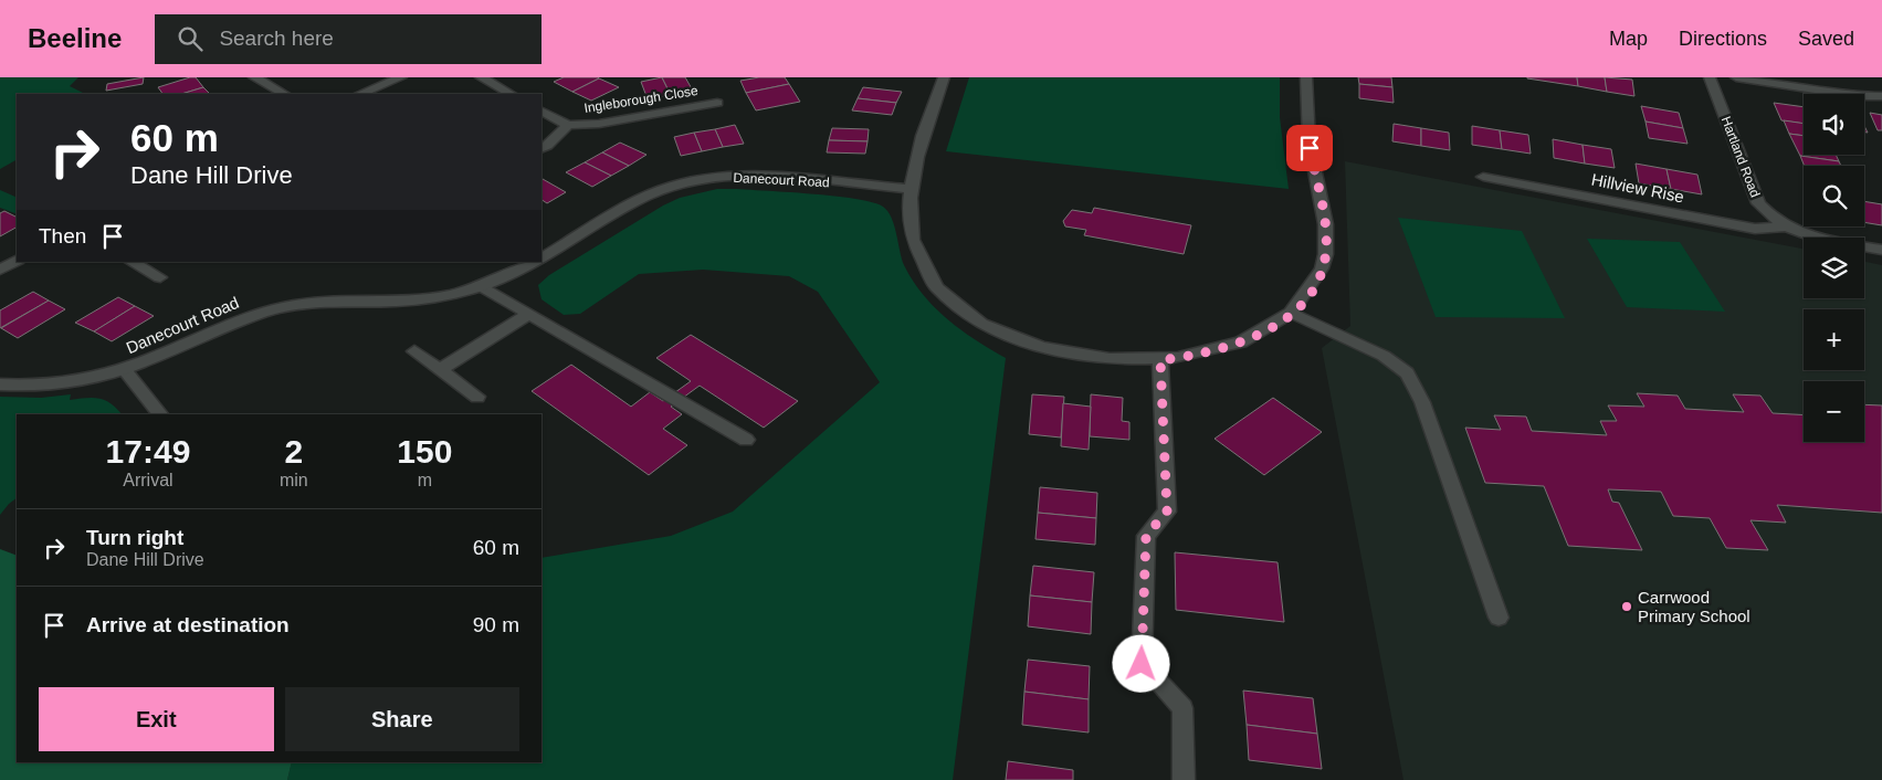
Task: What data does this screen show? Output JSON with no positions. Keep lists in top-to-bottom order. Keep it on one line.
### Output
{"streets":{"street":["Ingleborough Close","Hartland Road","Danecourt Road","Hillview Rise"]},"crossings":[["Hartland Road","Hillview Rise"]],"places":["Carrwood Primary School"],"page":{"header":"Beeline","search":"Search here","nav":["Map","Directions","Saved"],"map_buttons":["+","−"],"turn":["60 m","Dane Hill Drive"],"then":"Then","eta":["17:49","Arrival","2","min","150","m"],"list":[{"name":"Turn right","note":"Dane Hill Drive","value":"60 m"},{"name":"Arrive at destination","value":"90 m"}],"buttons":["Exit","Share"]}}
